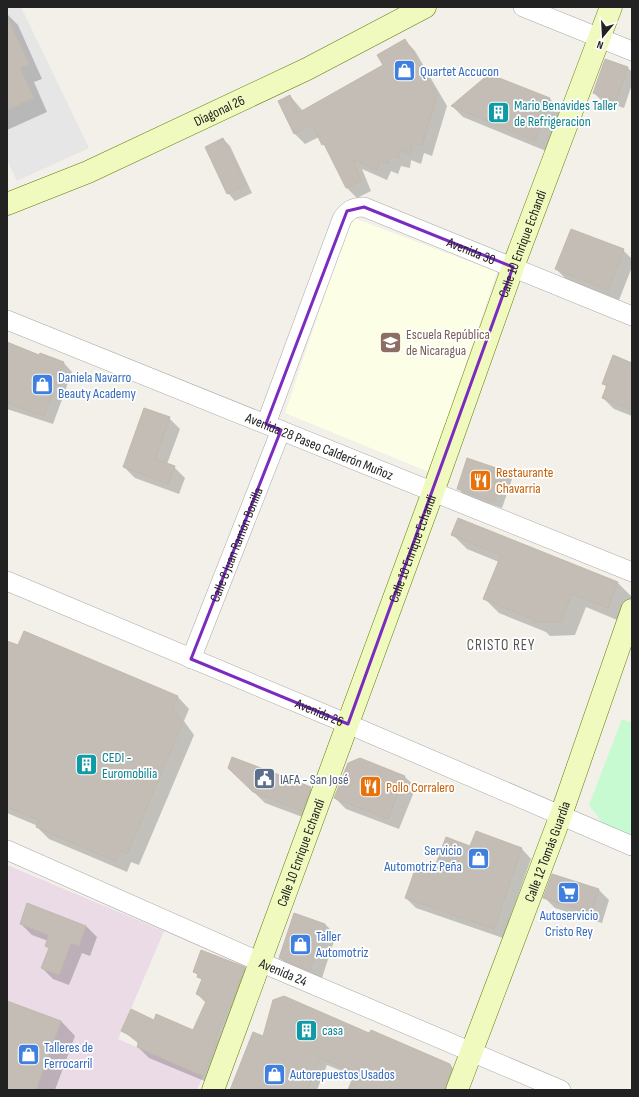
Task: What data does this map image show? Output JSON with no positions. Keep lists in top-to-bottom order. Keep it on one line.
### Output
{"streets":{"street":["Diagonal 26","Calle 10 Enrique Echandi","Avenida 30","Avenida 28 Paseo Calderón Muñoz","Calle 8 Juan Ramón Bonilla","Avenida 26","Calle 12 Tomás Guardia","Avenida 24"]},"crossings":[["Calle 10 Enrique Echandi","Avenida 30"],["Calle 10 Enrique Echandi","Avenida 28 Paseo Calderón Muñoz"],["Calle 10 Enrique Echandi","Avenida 26"],["Calle 10 Enrique Echandi","Avenida 24"],["Avenida 30","Calle 8 Juan Ramón Bonilla"],["Avenida 28 Paseo Calderón Muñoz","Calle 8 Juan Ramón Bonilla"],["Calle 8 Juan Ramón Bonilla","Avenida 26"],["Avenida 26","Calle 12 Tomás Guardia"],["Calle 12 Tomás Guardia","Avenida 24"]],"districts":["CRISTO REY"],"places":{"shop":["Quartet Accucon","Daniela Navarro Beauty Academy","Servicio Automotriz Peña","Taller Automotriz","Talleres de Ferrocarril","Autorepuestos Usados"],"building":["Mario Benavides Taller de Refrigeracion","CEDI - Euromobilia","casa"],"school or university":["Escuela República de Nicaragua"],"restaurant":["Restaurante Chavarria","Pollo Corralero"],"public building":["IAFA - San José"],"supermarket":["Autoservicio Cristo Rey"]},"north":"bottom"}
